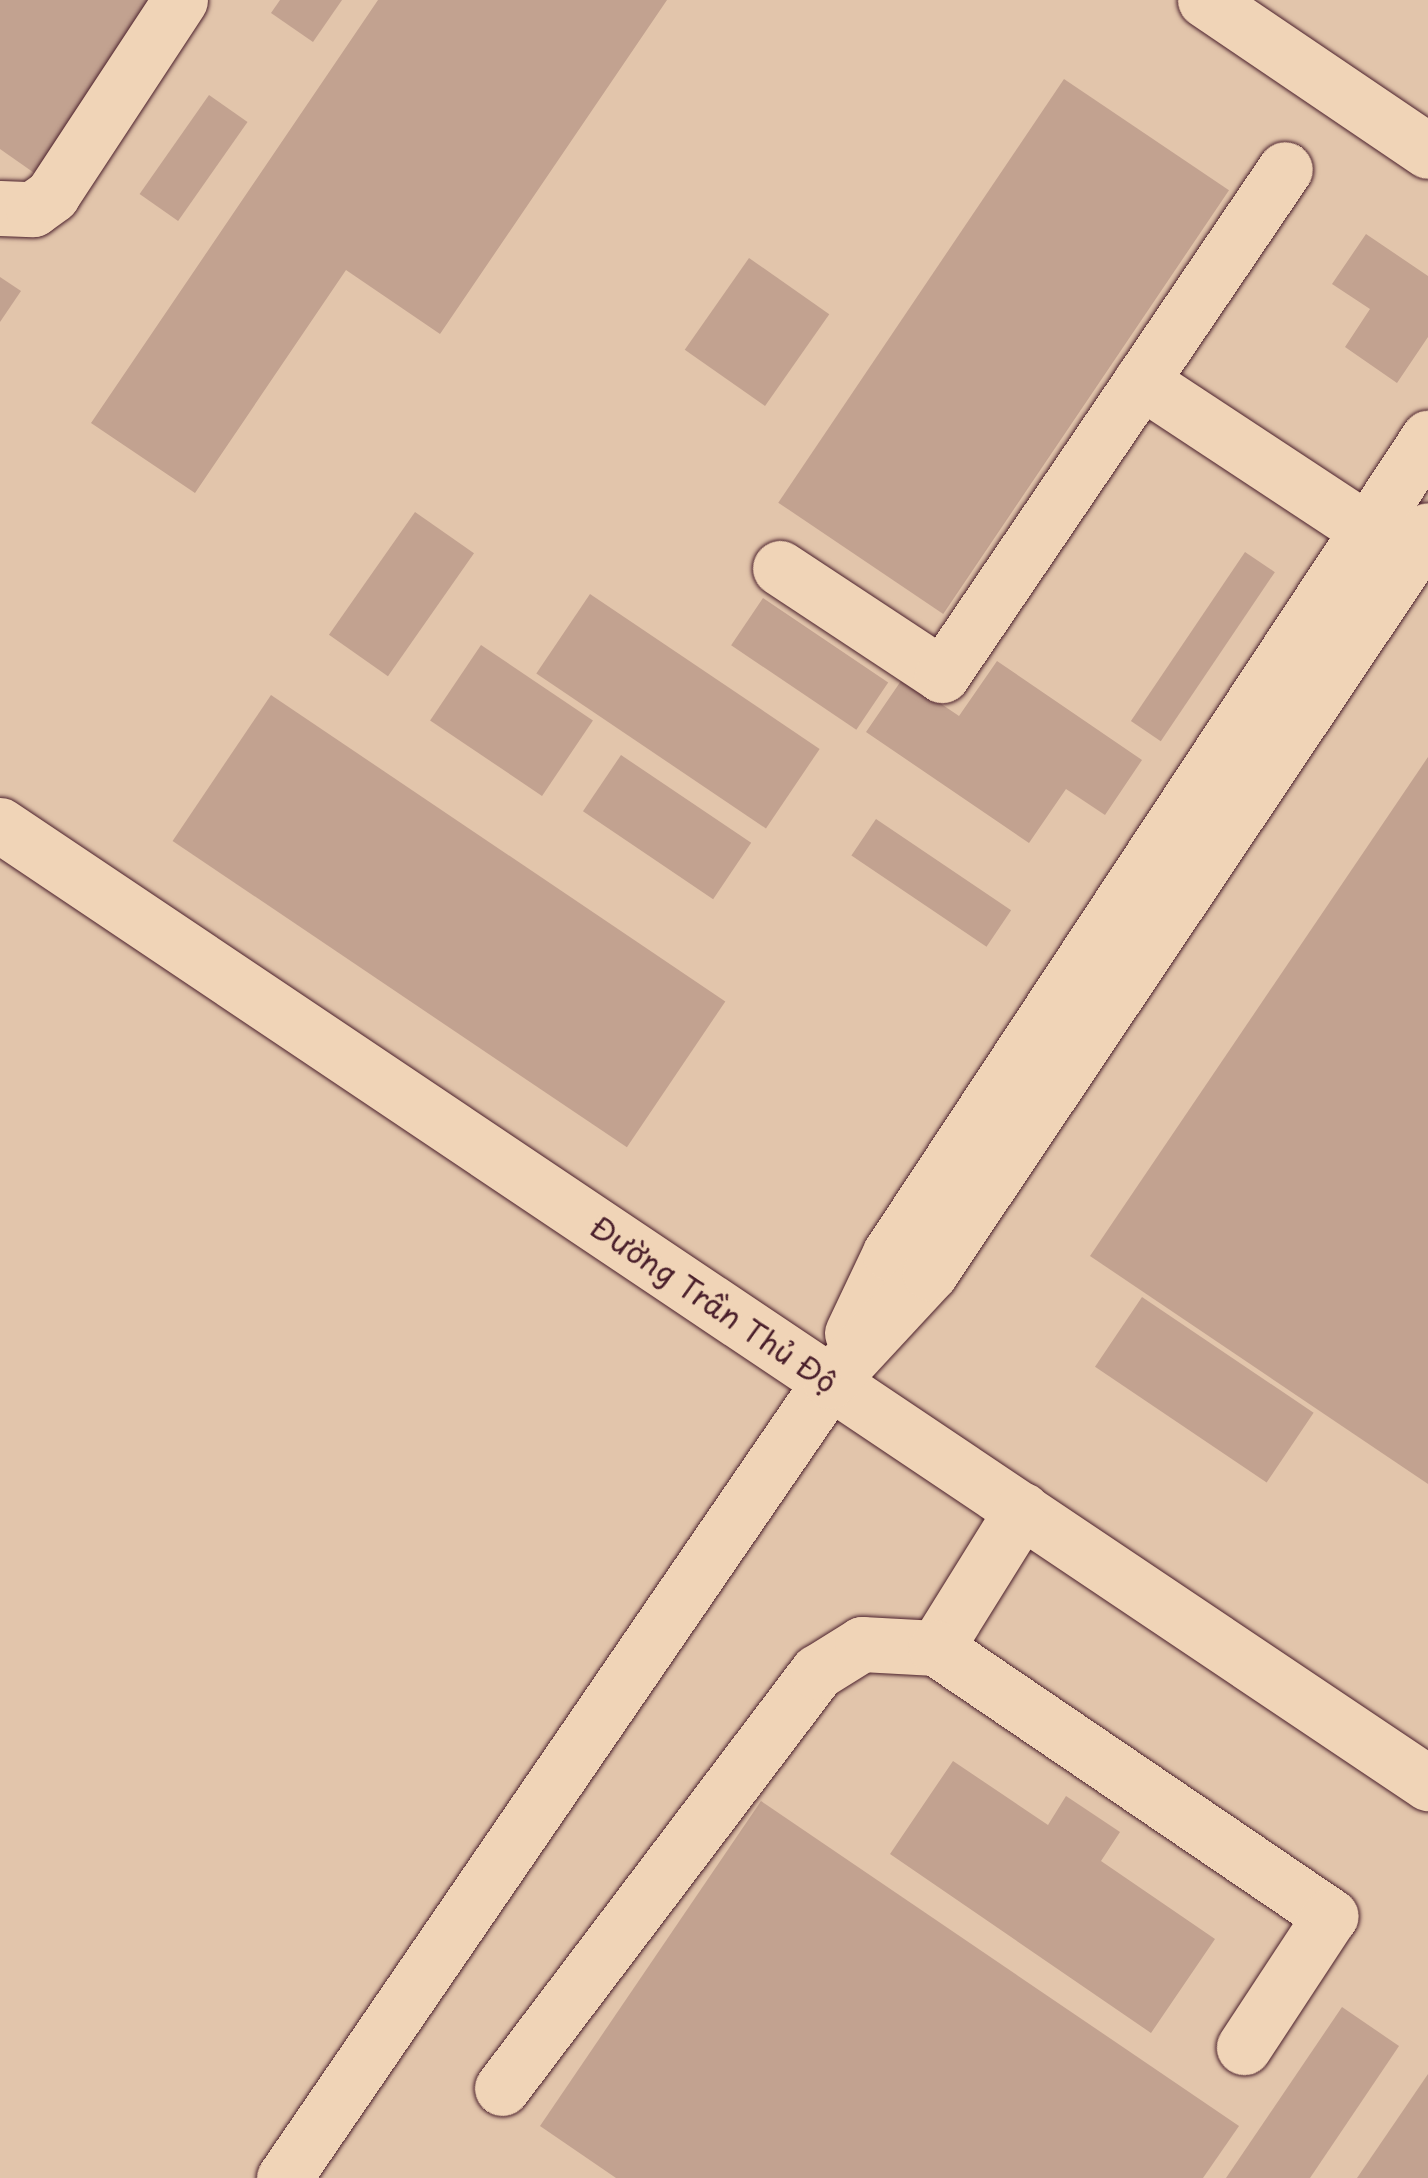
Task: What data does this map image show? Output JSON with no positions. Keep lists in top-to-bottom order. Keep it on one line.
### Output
{"streets":{"street":["Đường Trần Thủ Độ"]}}
